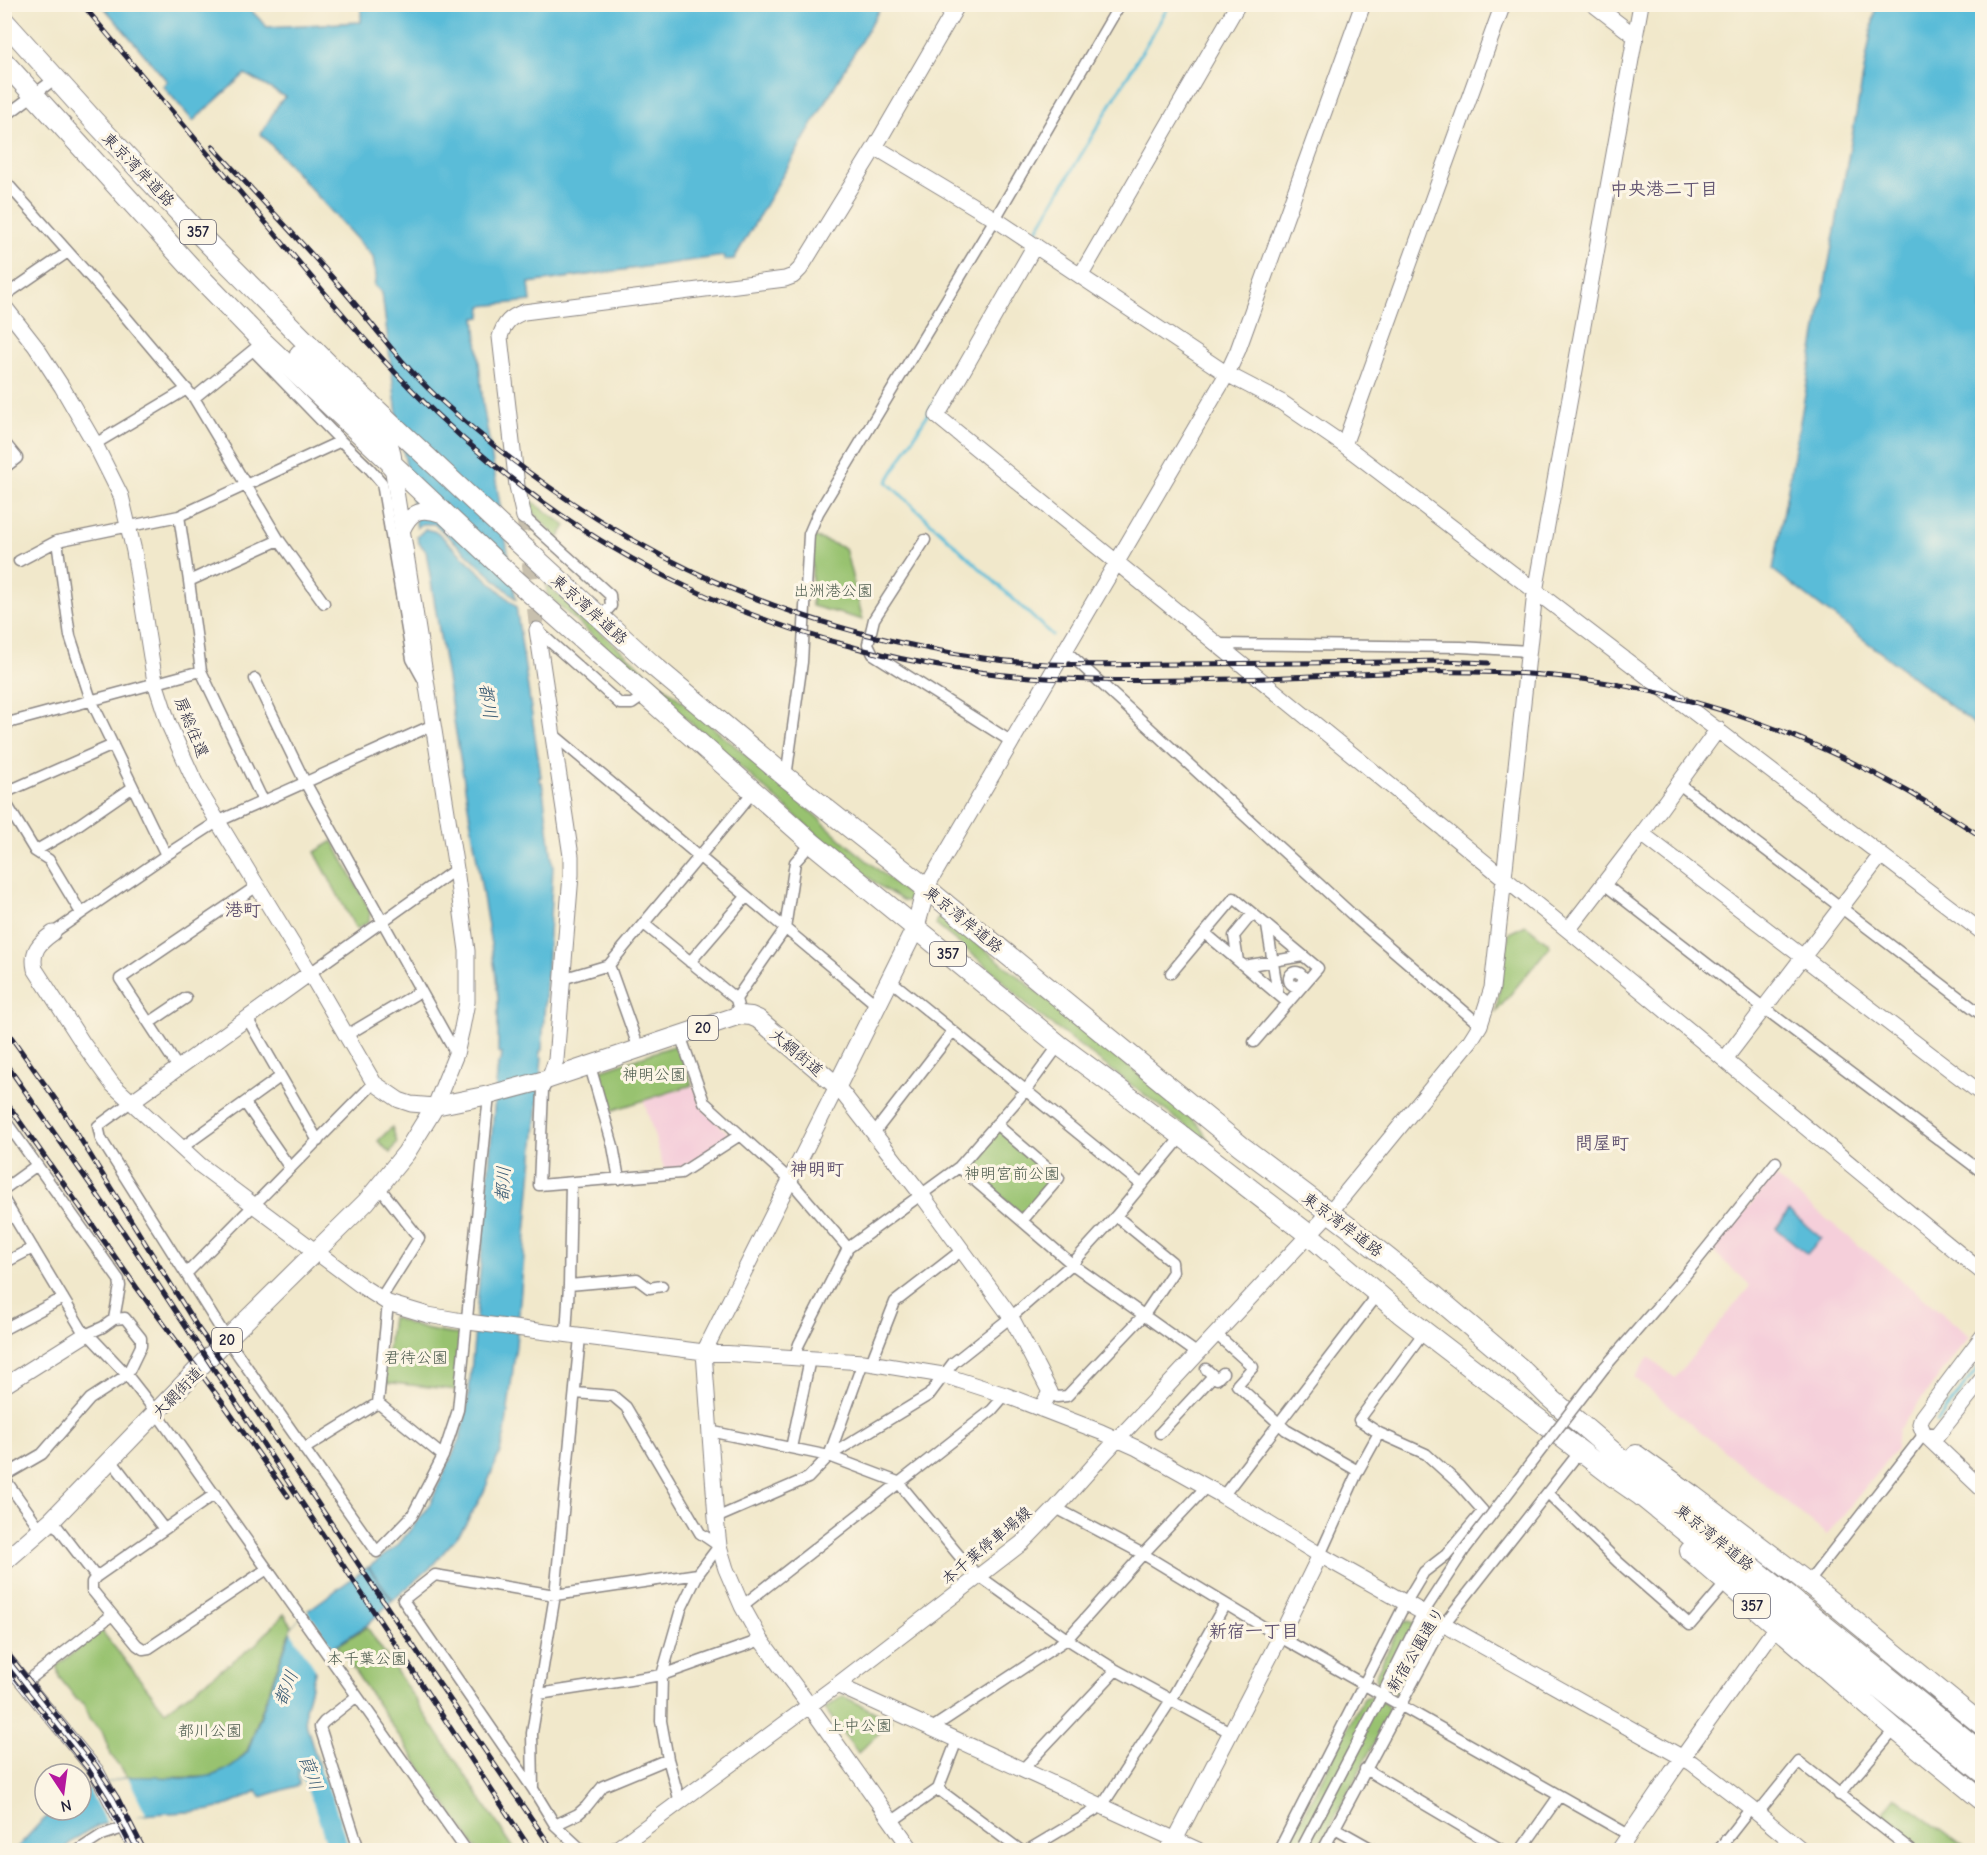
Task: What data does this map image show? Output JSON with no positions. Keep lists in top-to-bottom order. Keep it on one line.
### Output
{"streets":{"highway":["東京湾岸道路","357"],"main road":["20","大網街道"],"street":["房総往還","本千葉停車場線","新宿公園通り"]},"crossings":[["東京湾岸道路","357"],["東京湾岸道路","大網街道"],["東京湾岸道路","本千葉停車場線"],["東京湾岸道路","新宿公園通り"],["房総往還","20"],["房総往還","大網街道"],["20","大網街道"]],"districts":["中央港二丁目","港町","問屋町","神明町","新宿一丁目"],"water":["都川","葭川"],"parks":["出洲港公園","神明公園","神明宮前公園","君待公園","本千葉公園","上中公園","都川公園"],"north":"bottom"}
